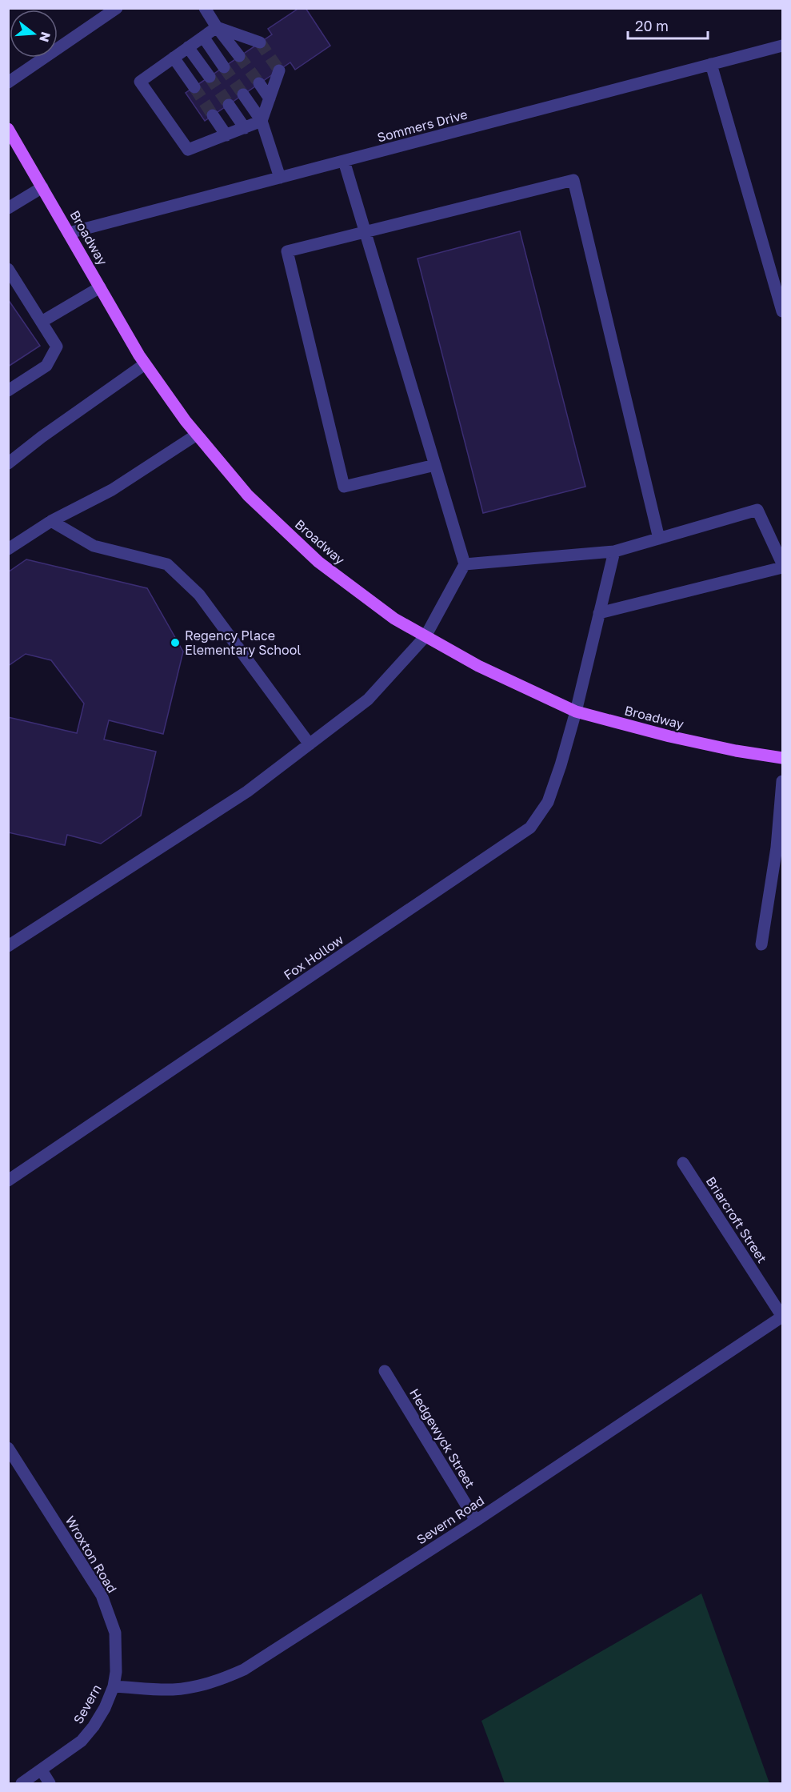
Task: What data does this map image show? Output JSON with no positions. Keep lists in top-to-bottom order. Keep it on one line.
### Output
{"streets":{"main road":["Broadway"],"street":["Sommers Drive","Fox Hollow","Briarcroft Street","Hedgewyck Street","Severn Road","Wroxton Road","Severn"]},"crossings":[["Sommers Drive","Broadway"],["Broadway","Fox Hollow"],["Briarcroft Street","Severn Road"],["Hedgewyck Street","Severn Road"],["Severn Road","Wroxton Road"],["Severn Road","Severn"],["Wroxton Road","Severn"]],"places":["Regency Place Elementary School"],"scale_bar":"20 m","north":"right"}
